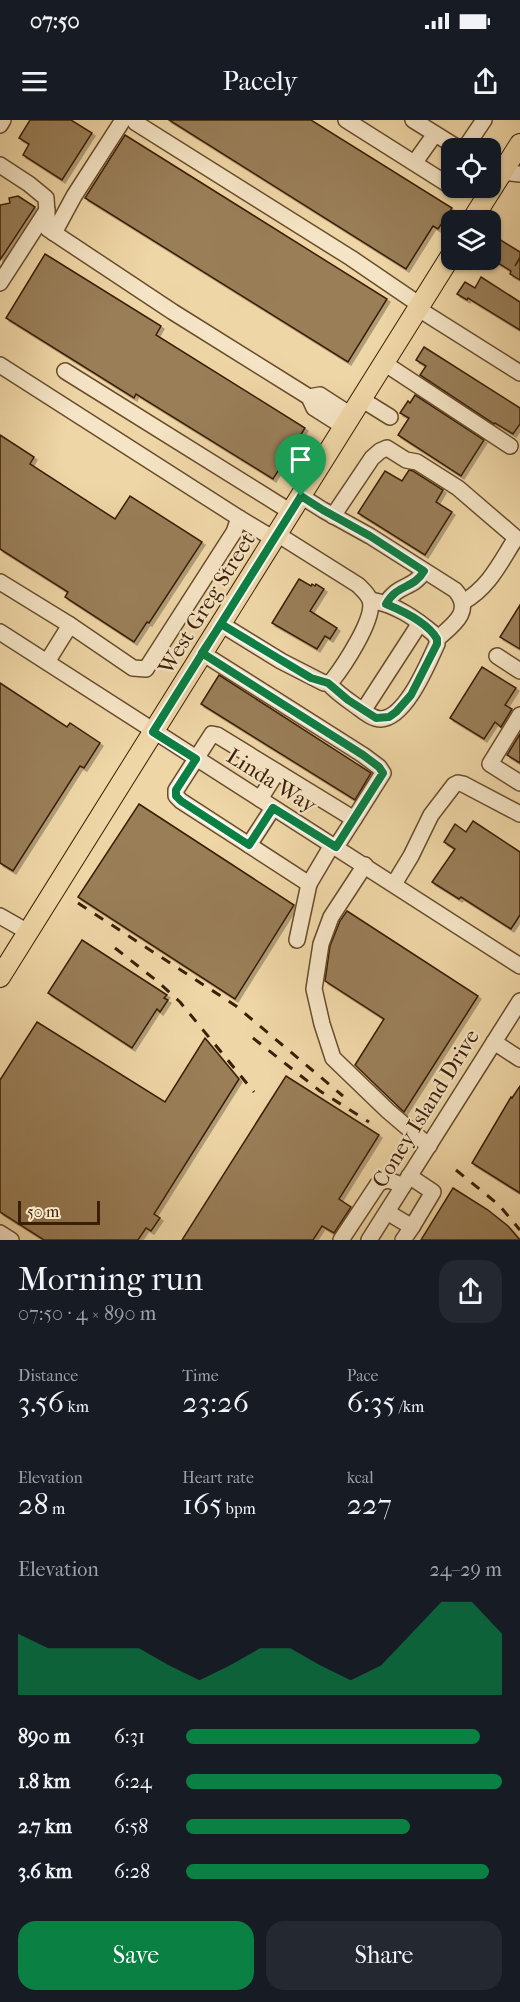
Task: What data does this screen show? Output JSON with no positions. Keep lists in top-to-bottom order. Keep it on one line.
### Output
{"streets":{"main road":["West Greg Street"],"street":["Linda Way","Coney Island Drive"]},"crossings":[["West Greg Street","Linda Way"]],"scale_bar":"50 m","page":{"status":"07:50","header":"Pacely","scale":"50 m","heading":["Morning run","07:50 · 4 × 890 m"],"stats":[["Distance","3.56 km"],["Time","23:26"],["Pace","6:35 /km"],["Elevation","28 m"],["Heart rate","165 bpm"],["kcal","227"]],"chart":["Elevation","24–29 m"],"list":[{"name":"890 m","note":"6:31"},{"name":"1.8 km","note":"6:24"},{"name":"2.7 km","note":"6:58"},{"name":"3.6 km","note":"6:28"}],"buttons":["Save","Share"]}}
